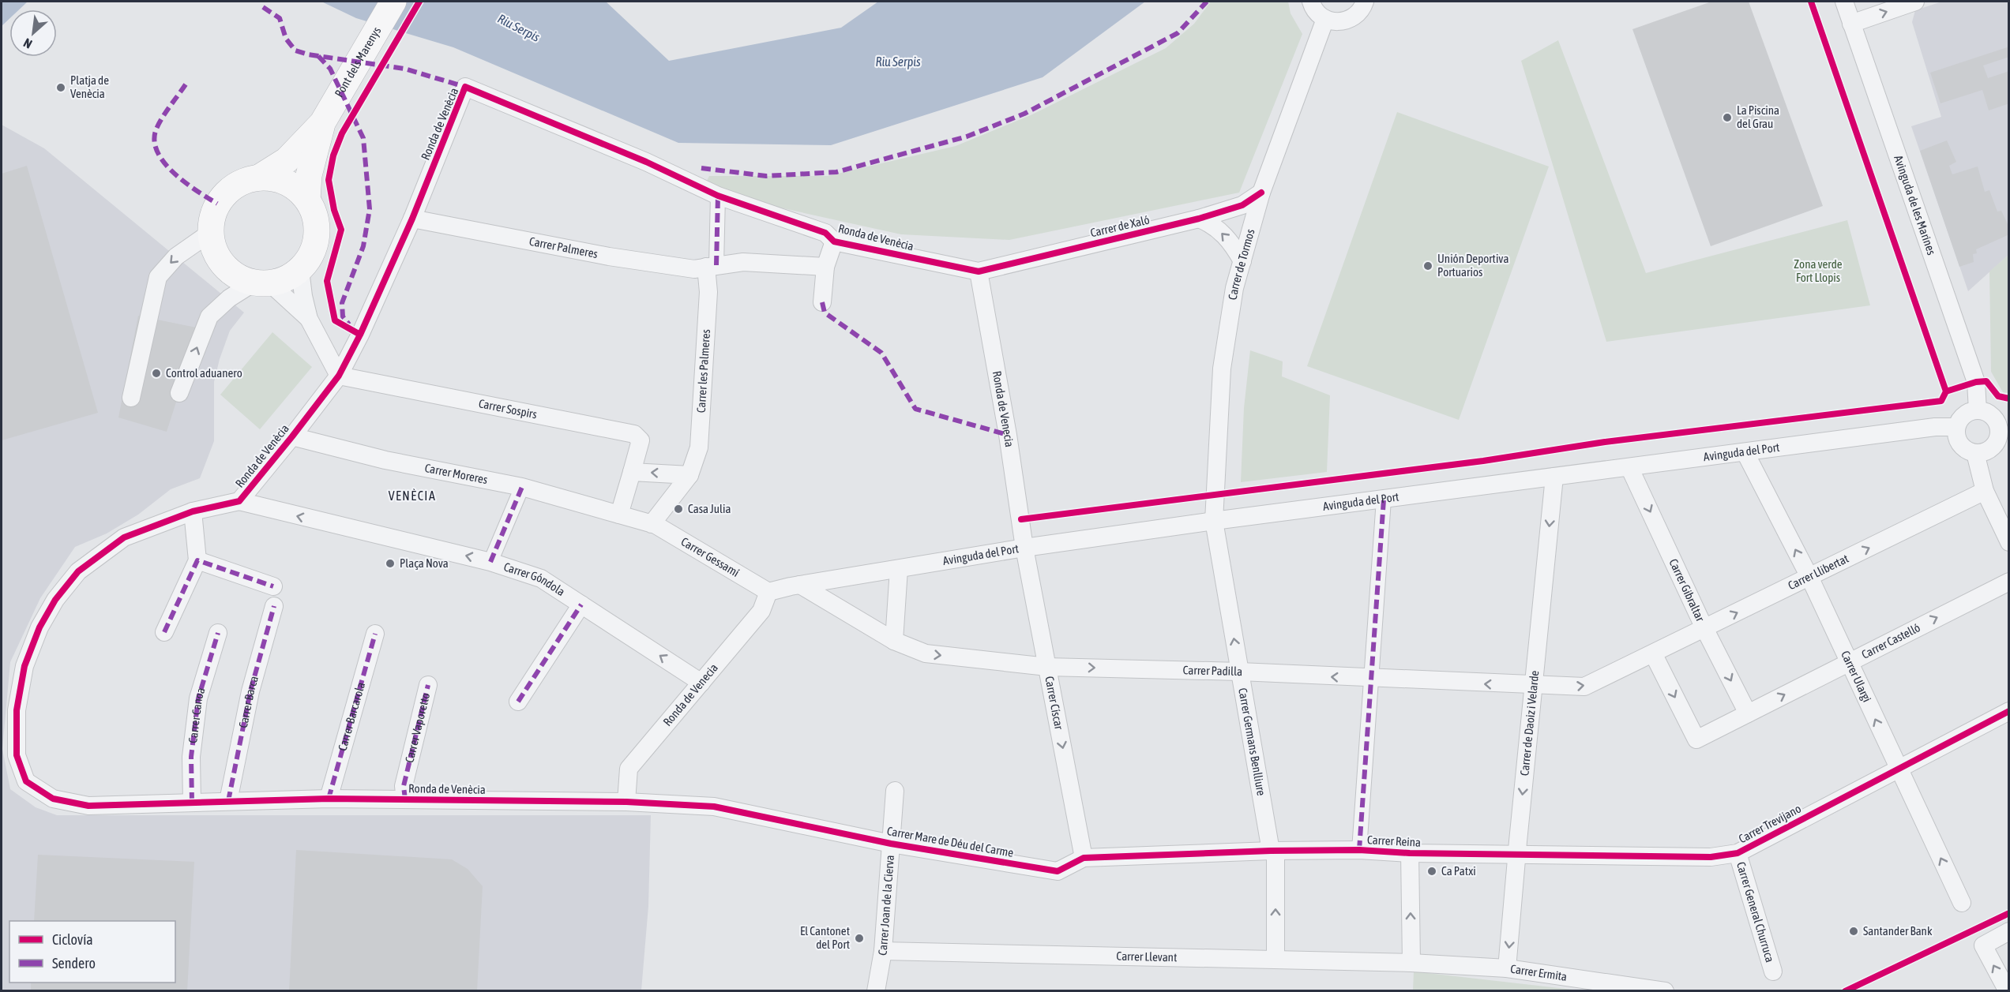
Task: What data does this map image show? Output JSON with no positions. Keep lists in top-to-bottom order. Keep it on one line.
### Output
{"streets":{"highway":["Pont dels Marenys"],"street":["Ronda de Venècia","Avinguda de les Marines","Carrer de Xaló","Carrer Palmeres","Carrer de Tormos","Carrer les Palmeres","Carrer Sospirs","Ronda de Venecia","Avinguda del Port","Carrer Moreres","Carrer Gessamí","Carrer Llibertat","Carrer Góndola","Carrer Gibraltar","Carrer Castelló","Carrer Padilla","Carrer Ulargi","Carrer Císcar","Carrer Barca","Carrer Barcarola","Carrer Canoa","Carrer de Daoiz i Velarde","Carrer Vaporetto","Carrer Germans Benlliure","Carrer Trevijano","Carrer Reina","Carrer Mare de Déu del Carme","Carrer Joan de la Cierva","Carrer General Churruca","Carrer Llevant","Carrer Ermita"]},"crossings":[["Ronda de Venècia","Carrer de Xaló"],["Ronda de Venècia","Carrer Palmeres"],["Ronda de Venècia","Carrer Sospirs"],["Ronda de Venècia","Ronda de Venecia"],["Ronda de Venècia","Carrer Moreres"],["Ronda de Venècia","Carrer Góndola"],["Ronda de Venècia","Carrer Barca"],["Ronda de Venècia","Carrer Barcarola"],["Ronda de Venècia","Carrer Canoa"],["Ronda de Venècia","Carrer Vaporetto"],["Ronda de Venècia","Carrer Mare de Déu del Carme"],["Avinguda de les Marines","Avinguda del Port"],["Carrer de Xaló","Carrer de Tormos"],["Carrer de Xaló","Ronda de Venecia"],["Carrer Palmeres","Carrer les Palmeres"],["Carrer de Tormos","Avinguda del Port"],["Carrer de Tormos","Carrer Germans Benlliure"],["Carrer les Palmeres","Carrer Gessamí"],["Ronda de Venecia","Avinguda del Port"],["Ronda de Venecia","Carrer Gessamí"],["Ronda de Venecia","Carrer Góndola"],["Ronda de Venecia","Carrer Císcar"],["Ronda de Venecia","Carrer Mare de Déu del Carme"],["Avinguda del Port","Carrer Gessamí"],["Avinguda del Port","Carrer Gibraltar"],["Avinguda del Port","Carrer Padilla"],["Avinguda del Port","Carrer Ulargi"],["Avinguda del Port","Carrer Císcar"],["Avinguda del Port","Carrer de Daoiz i Velarde"],["Avinguda del Port","Carrer Germans Benlliure"],["Carrer Moreres","Carrer Gessamí"],["Carrer Llibertat","Carrer Gibraltar"],["Carrer Llibertat","Carrer Castelló"],["Carrer Llibertat","Carrer Padilla"],["Carrer Llibertat","Carrer Ulargi"],["Carrer Llibertat","Carrer de Daoiz i Velarde"],["Carrer Gibraltar","Carrer Castelló"],["Carrer Castelló","Carrer Ulargi"],["Carrer Padilla","Carrer Císcar"],["Carrer Padilla","Carrer de Daoiz i Velarde"],["Carrer Padilla","Carrer Germans Benlliure"],["Carrer Ulargi","Carrer Trevijano"],["Carrer Císcar","Carrer Mare de Déu del Carme"],["Carrer de Daoiz i Velarde","Carrer Trevijano"],["Carrer de Daoiz i Velarde","Carrer Reina"],["Carrer de Daoiz i Velarde","Carrer Ermita"],["Carrer Germans Benlliure","Carrer Reina"],["Carrer Germans Benlliure","Carrer Mare de Déu del Carme"],["Carrer Germans Benlliure","Carrer Llevant"],["Carrer Trevijano","Carrer Reina"],["Carrer Trevijano","Carrer General Churruca"],["Carrer Reina","Carrer Mare de Déu del Carme"],["Carrer Mare de Déu del Carme","Carrer Joan de la Cierva"],["Carrer Joan de la Cierva","Carrer Llevant"],["Carrer Llevant","Carrer Ermita"]],"one_way":["Carrer Llibertat","Carrer Góndola","Carrer Gibraltar","Carrer Castelló","Carrer Ulargi","Carrer Císcar"],"districts":["VENÈCIA"],"water":["Riu Serpis"],"parks":["Zona verde Fort Llopis"],"places":["Platja de Venècia","La Piscina del Grau","Unión Deportiva Portuarios","Control aduanero","Casa Julia","Plaça Nova","Ca Patxi","Santander Bank","El Cantonet del Port"],"legend":["Ciclovía","Sendero"],"north":"bottom left"}
